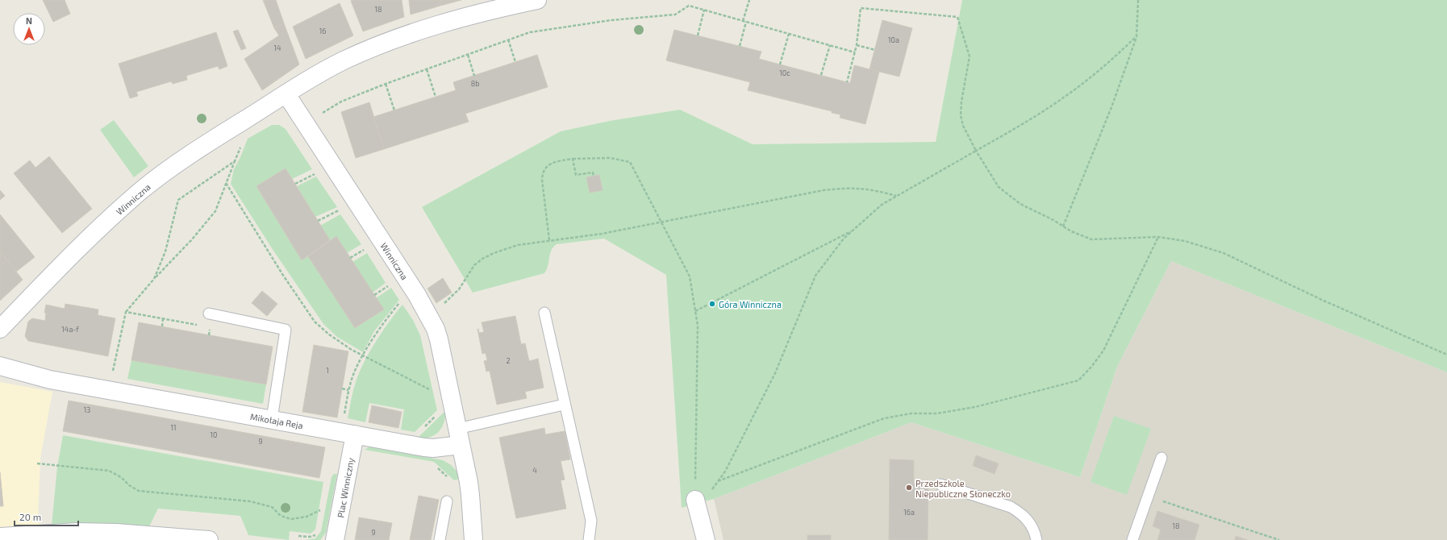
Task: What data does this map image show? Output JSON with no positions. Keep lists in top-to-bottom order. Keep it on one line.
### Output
{"streets":{"street":["Winniczna","Mikołaja Reja","Plac Winniczny"]},"crossings":[["Winniczna","Mikołaja Reja"],["Mikołaja Reja","Plac Winniczny"]],"places":["Góra Winniczna","Przedszkole Niepubliczne Słoneczko"],"house_numbers":["18","16","10a","14","10c","8b","14a-f","2","1","13","11","10","9","4","16a","18","9"],"scale_bar":"20 m","north":"top"}
